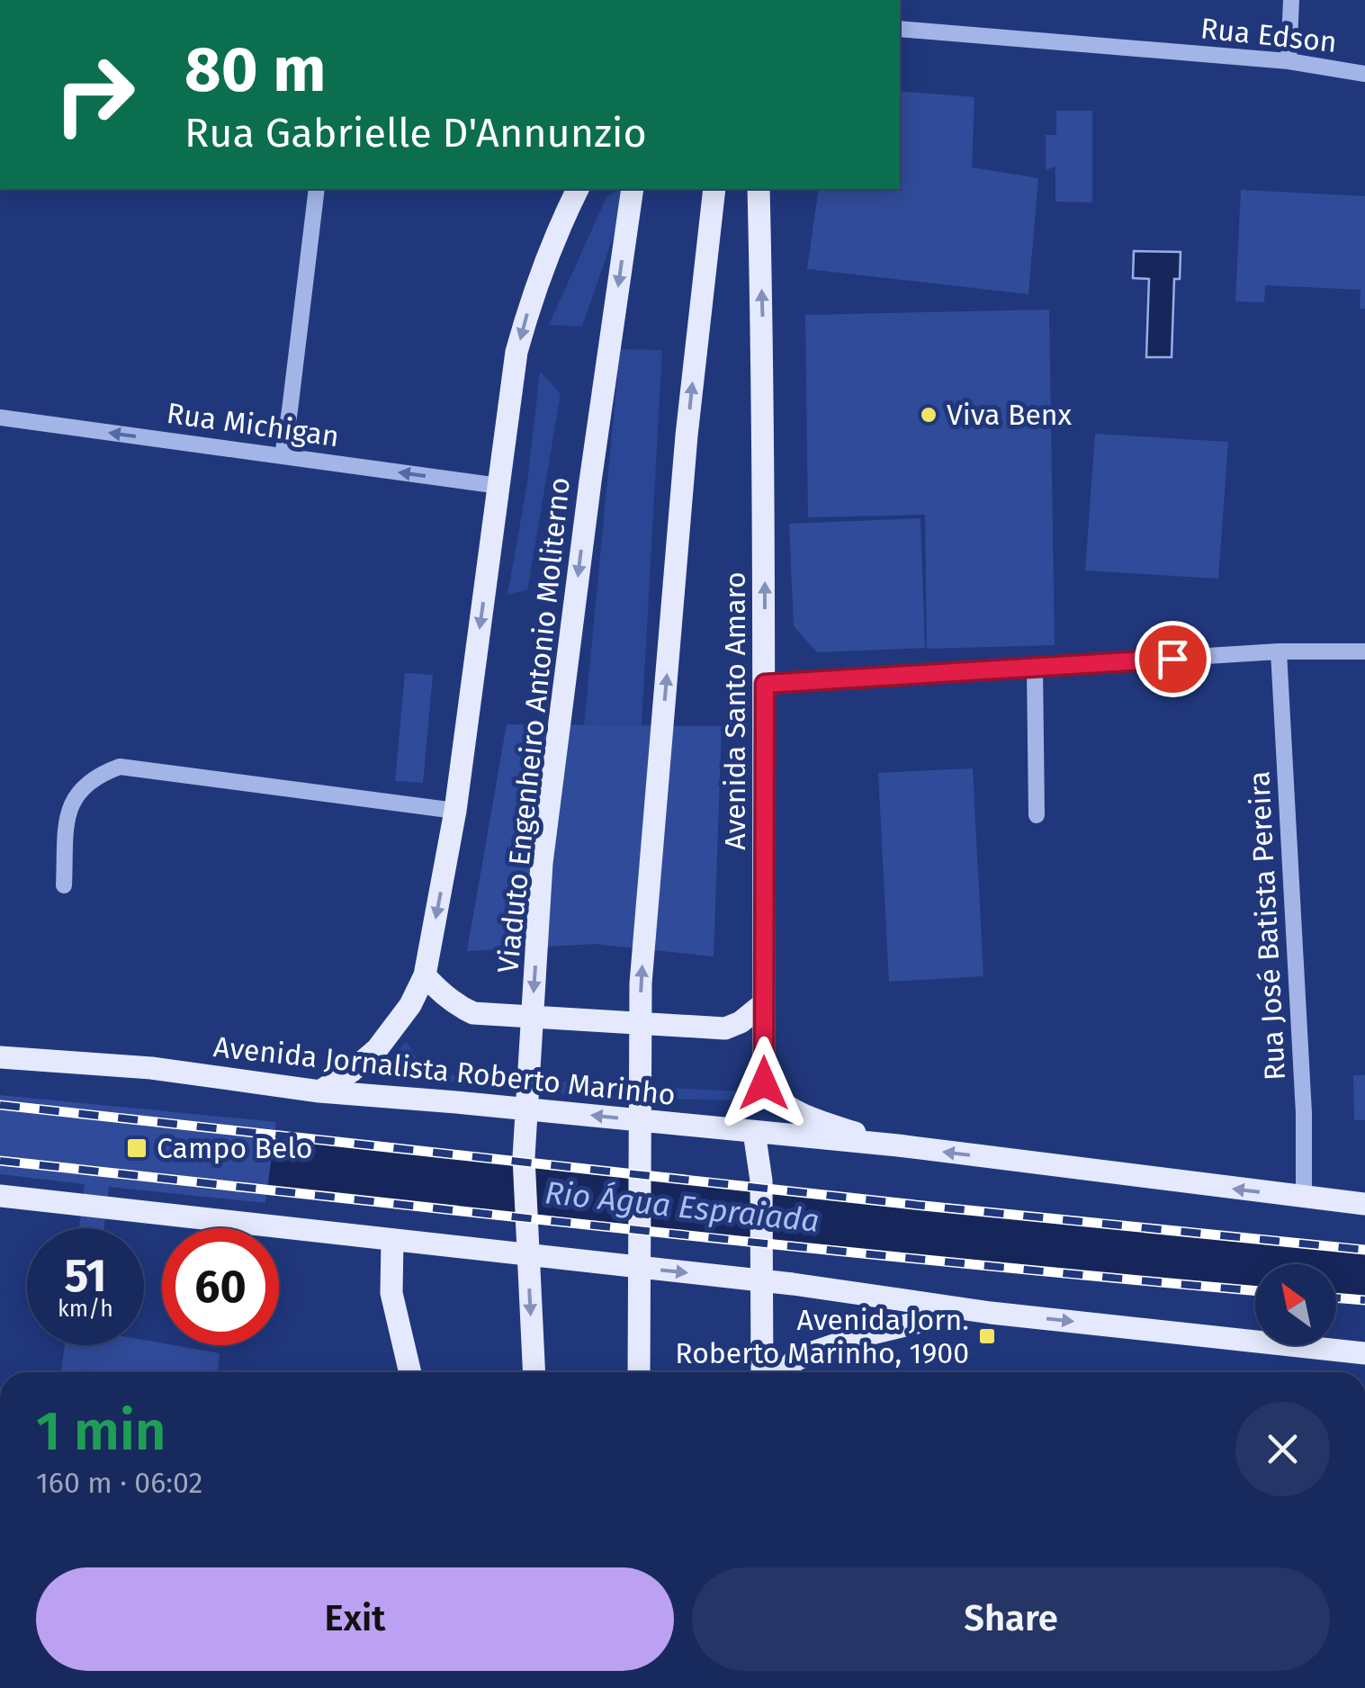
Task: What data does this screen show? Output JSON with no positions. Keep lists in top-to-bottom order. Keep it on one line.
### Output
{"streets":{"main road":["Avenida Santo Amaro","Viaduto Engenheiro Antonio Moliterno","Avenida Jornalista Roberto Marinho"],"street":["Rua Edson","Rua Michigan","Rua José Batista Pereira"]},"crossings":[["Avenida Santo Amaro","Avenida Jornalista Roberto Marinho"],["Rua José Batista Pereira","Avenida Jornalista Roberto Marinho"]],"one_way":["Rua Michigan"],"water":["Rio Água Espraiada"],"places":{"other":["Viva Benx"],"transit":["Campo Belo","Avenida Jorn. Roberto Marinho, 1900"]},"north":"top left","page":{"turn":["80 m","Rua Gabrielle D'Annunzio"],"speed":"51 km/h","limit":"60","heading":["1 min","160 m · 06:02"],"buttons":["Exit","Share"]}}
